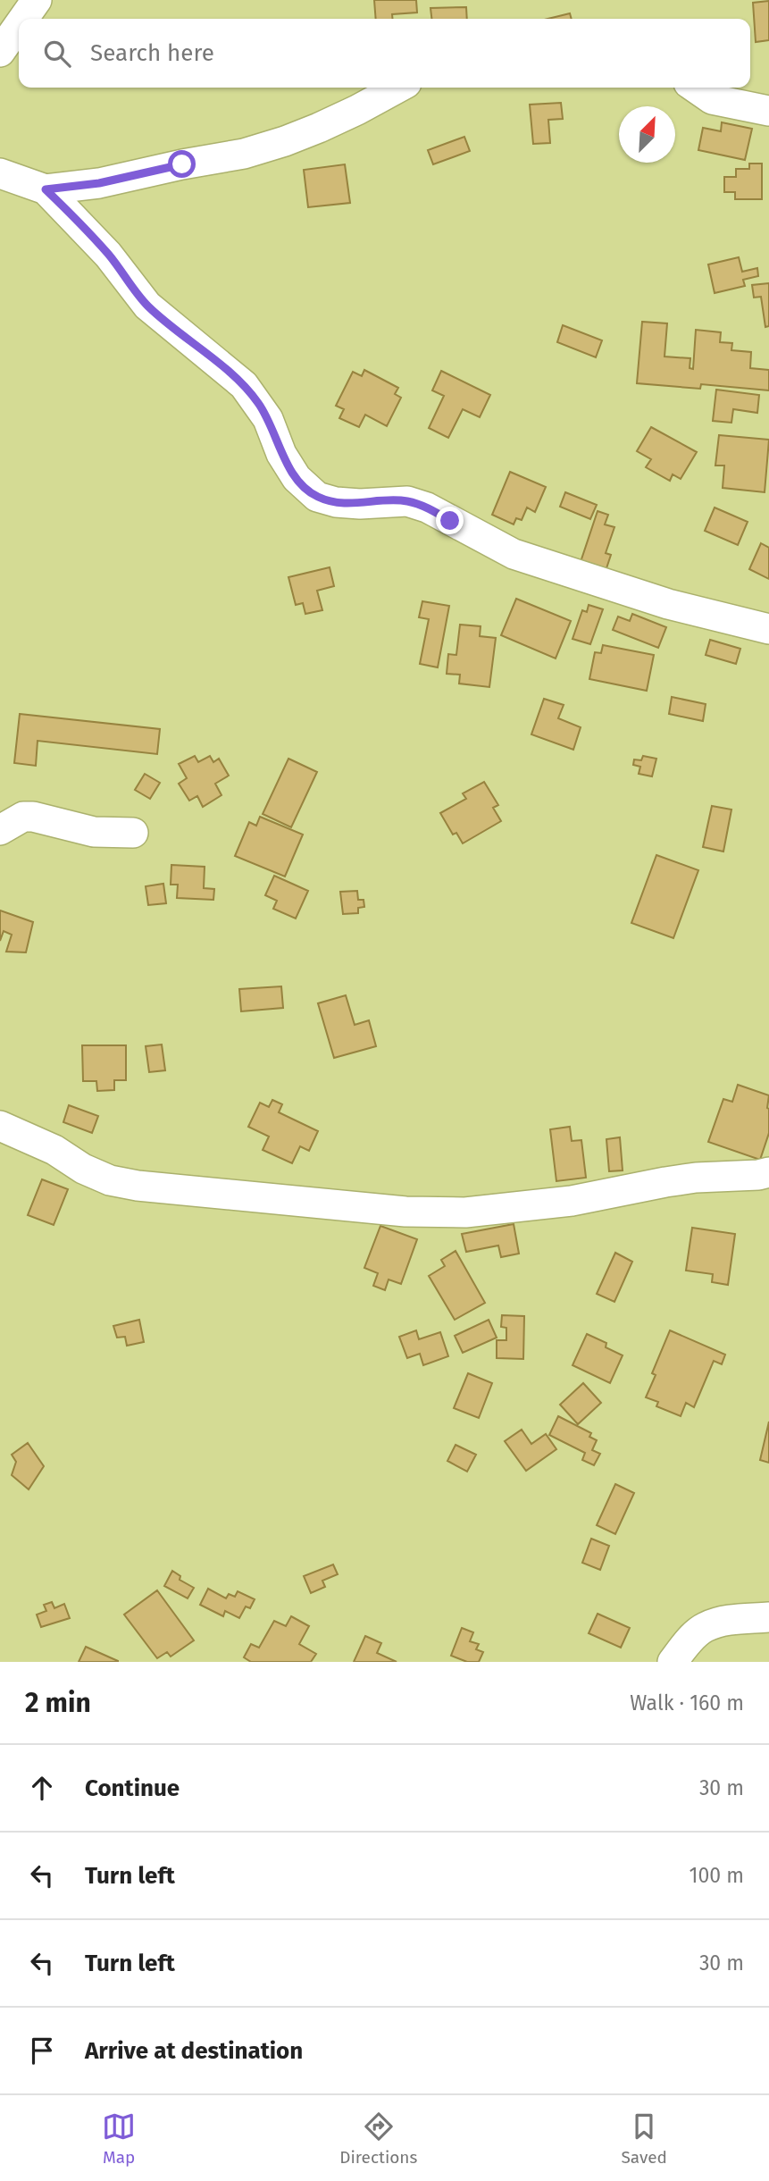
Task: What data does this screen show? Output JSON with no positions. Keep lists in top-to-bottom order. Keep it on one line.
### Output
{"north":"top right","page":{"search":"Search here","heading":["2 min","Walk · 160 m"],"list":[["Continue","30 m"],["Turn left","100 m"],["Turn left","30 m"],"Arrive at destination"],"nav":["Map","Directions","Saved"]}}
